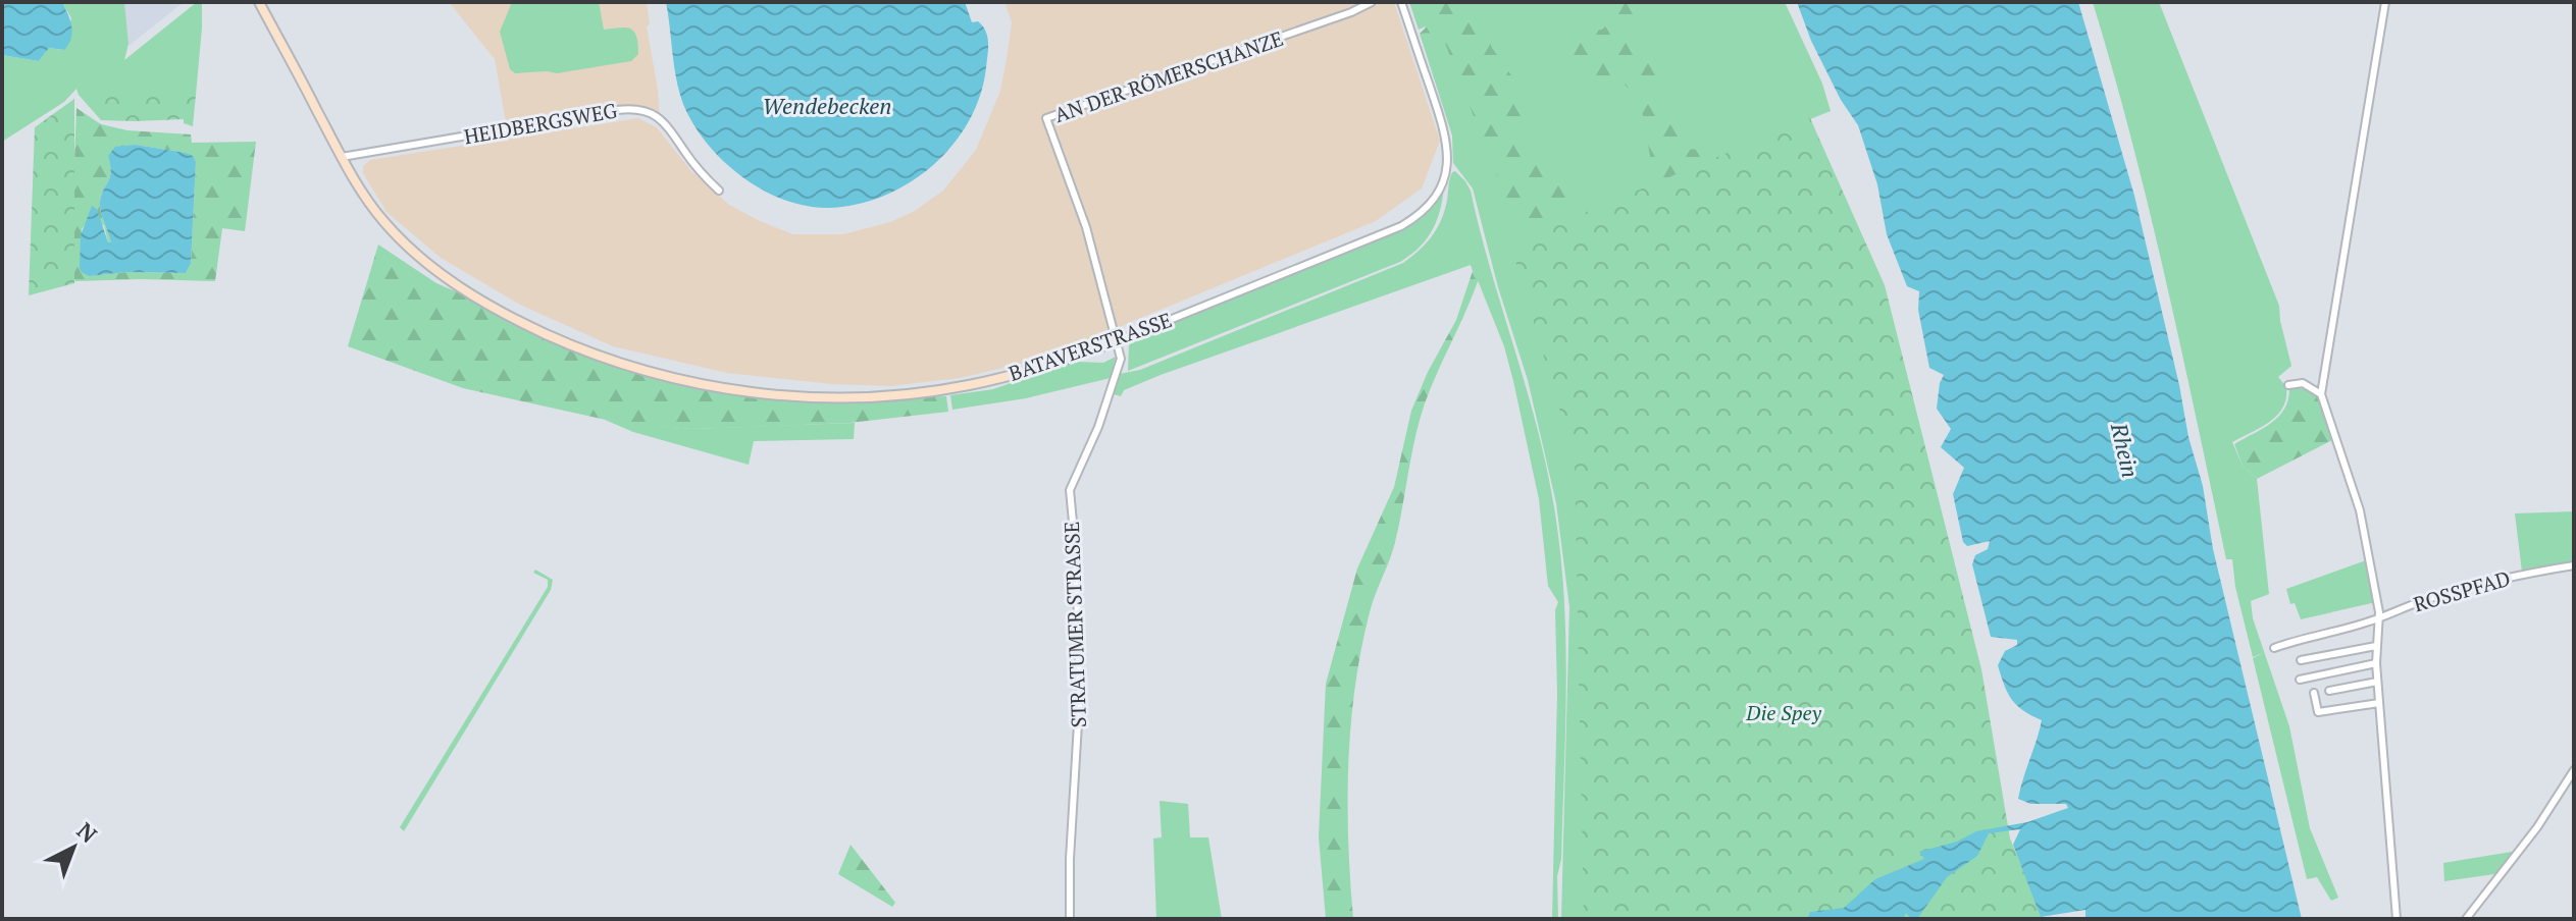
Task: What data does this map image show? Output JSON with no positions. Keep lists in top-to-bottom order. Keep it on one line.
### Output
{"streets":{"street":["AN DER RÖMERSCHANZE","HEIDBERGSWEG","BATAVERSTRASSE","ROSSPFAD","STRATUMER STRASSE"]},"crossings":[["AN DER RÖMERSCHANZE","BATAVERSTRASSE"],["AN DER RÖMERSCHANZE","STRATUMER STRASSE"],["HEIDBERGSWEG","BATAVERSTRASSE"],["BATAVERSTRASSE","STRATUMER STRASSE"]],"water":["Wendebecken","Rhein"],"parks":["Die Spey"],"north":"top right"}
